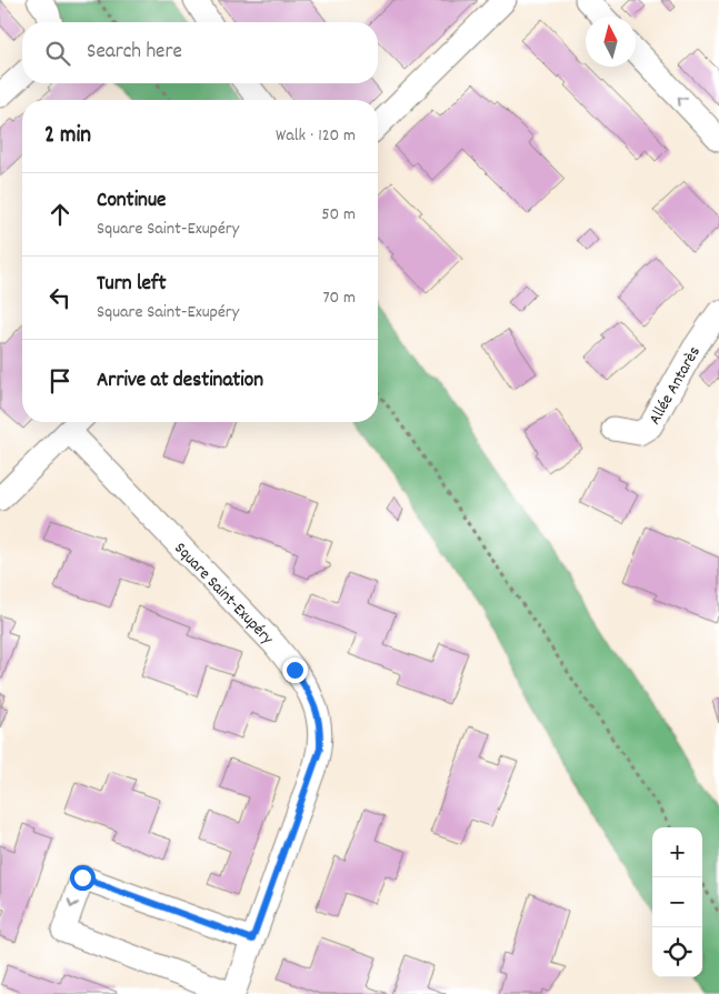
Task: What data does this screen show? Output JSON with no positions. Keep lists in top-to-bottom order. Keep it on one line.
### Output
{"streets":{"street":["Allée Antarès","Square Saint-Exupéry"]},"north":"top","page":{"search":"Search here","heading":["2 min","Walk · 120 m"],"list":[["Continue","Square Saint-Exupéry","50 m"],["Turn left","Square Saint-Exupéry","70 m"],"Arrive at destination"],"map_buttons":["+","−"]}}
